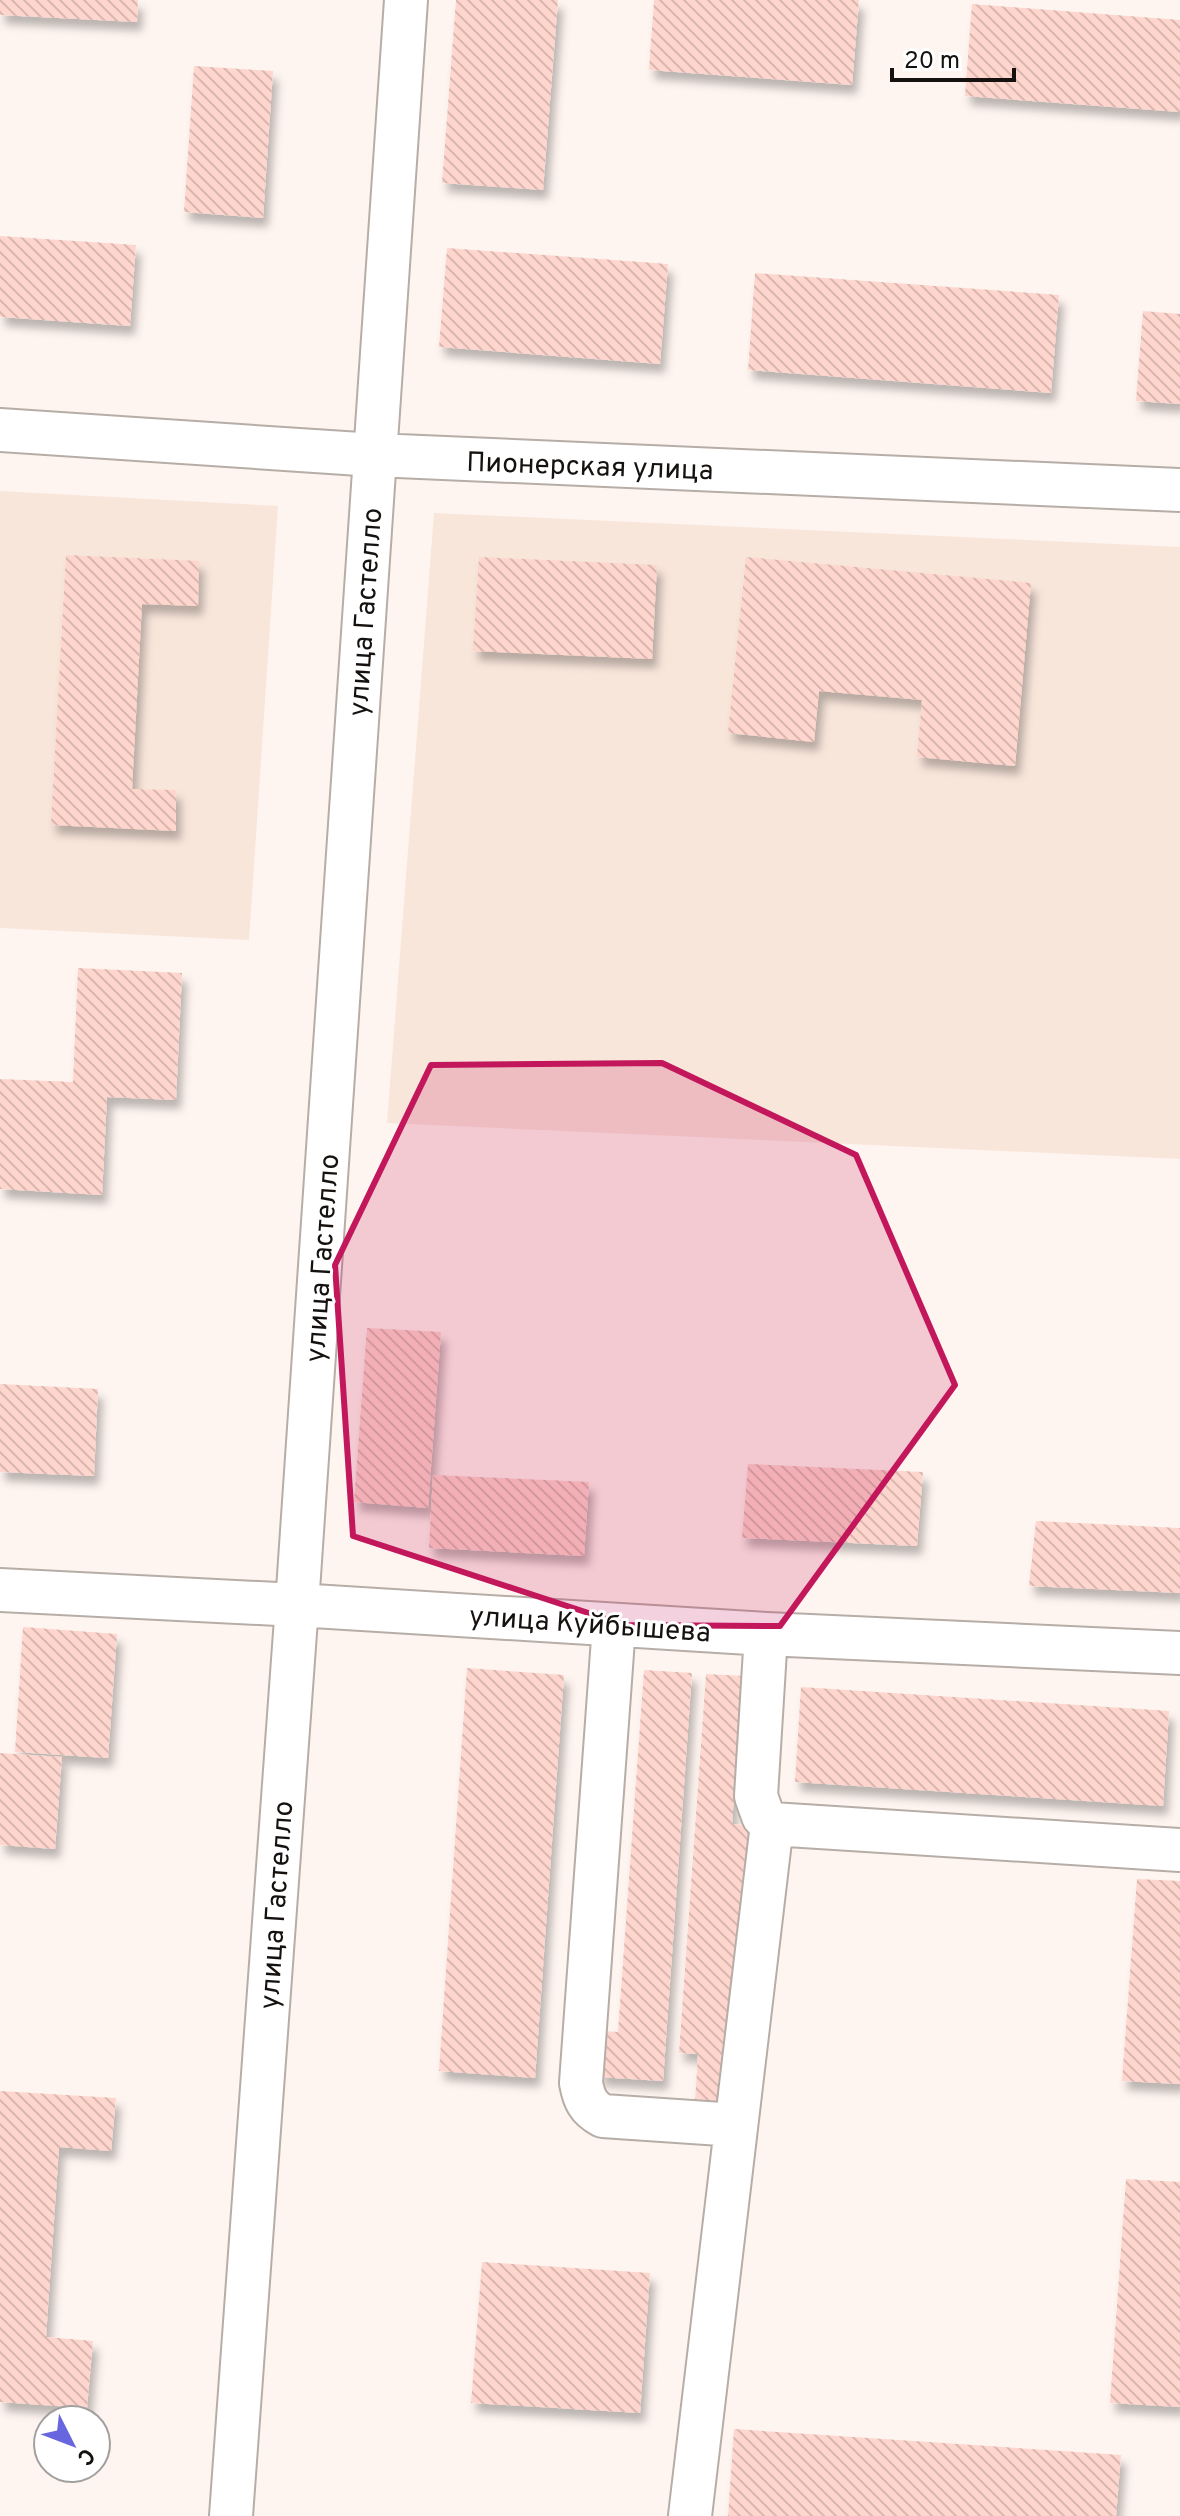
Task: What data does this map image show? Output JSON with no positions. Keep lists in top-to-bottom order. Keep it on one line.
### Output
{"streets":{"street":["Пионерская улица","улица Гастелло","улица Куйбышева"]},"crossings":[["Пионерская улица","улица Гастелло"],["улица Гастелло","улица Куйбышева"]],"scale_bar":"20 m","north":"bottom right"}
